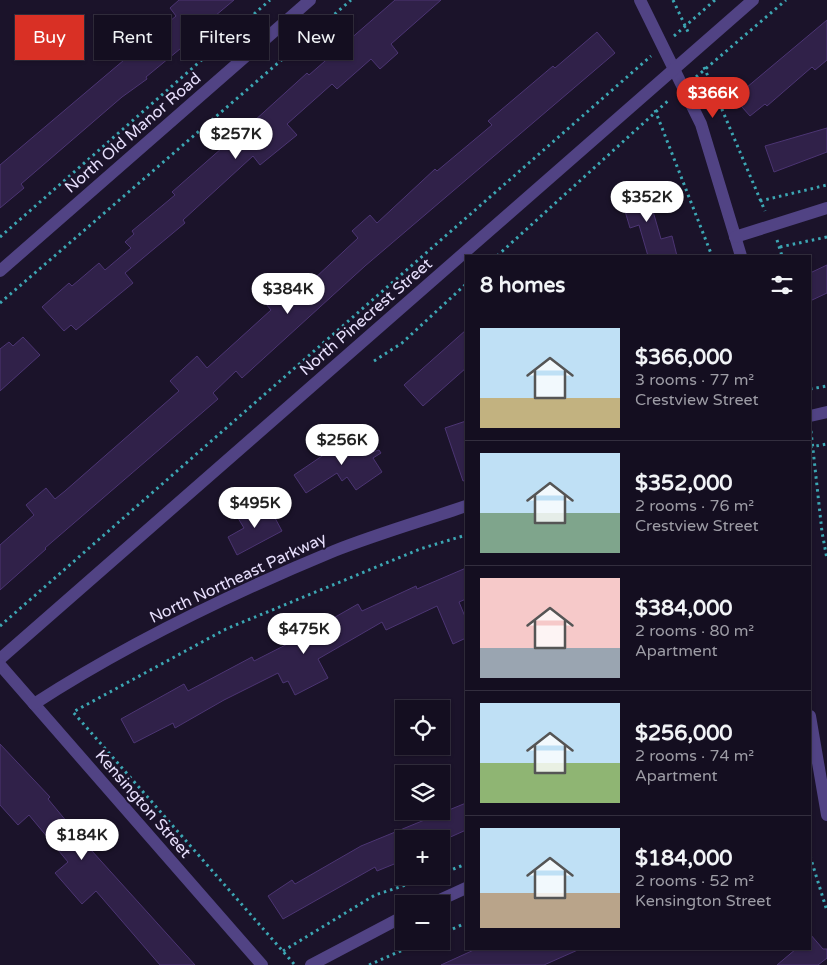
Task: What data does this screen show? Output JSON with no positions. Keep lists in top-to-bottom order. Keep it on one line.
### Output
{"streets":{"street":["North Old Manor Road","North Pinecrest Street","North Northeast Parkway","Kensington Street"]},"crossings":[["North Northeast Parkway","Kensington Street"]],"page":{"chip":["Buy","Rent","Filters","New"],"price":["$366K","$257K","$352K","$384K","$256K","$495K","$475K","$184K"],"heading":"8 homes","list":[{"name":"$366,000","note":"3 rooms · 77 m² · Crestview Street"},{"name":"$352,000","note":"2 rooms · 76 m² · Crestview Street"},{"name":"$384,000","note":"2 rooms · 80 m² · Apartment"},{"name":"$256,000","note":"2 rooms · 74 m² · Apartment"},{"name":"$184,000","note":"2 rooms · 52 m² · Kensington Street"}],"map_buttons":["+","−"]}}
